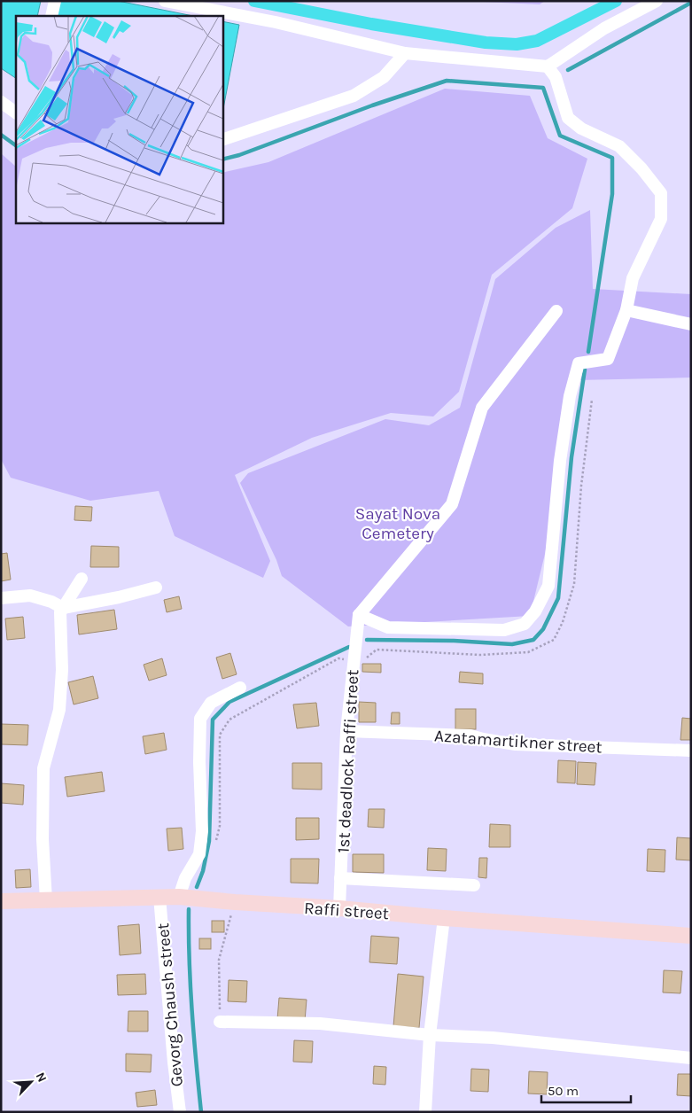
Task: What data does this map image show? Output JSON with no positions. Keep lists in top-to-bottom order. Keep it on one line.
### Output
{"streets":{"main road":["Raffi street"],"street":["Azatamartikner street","1st deadlock Raffi street","Gevorg Chaush street"]},"crossings":[["Azatamartikner street","1st deadlock Raffi street"],["1st deadlock Raffi street","Raffi street"],["Raffi street","Gevorg Chaush street"]],"parks":["Sayat Nova Cemetery"],"scale_bar":"50 m","north":"top right"}
